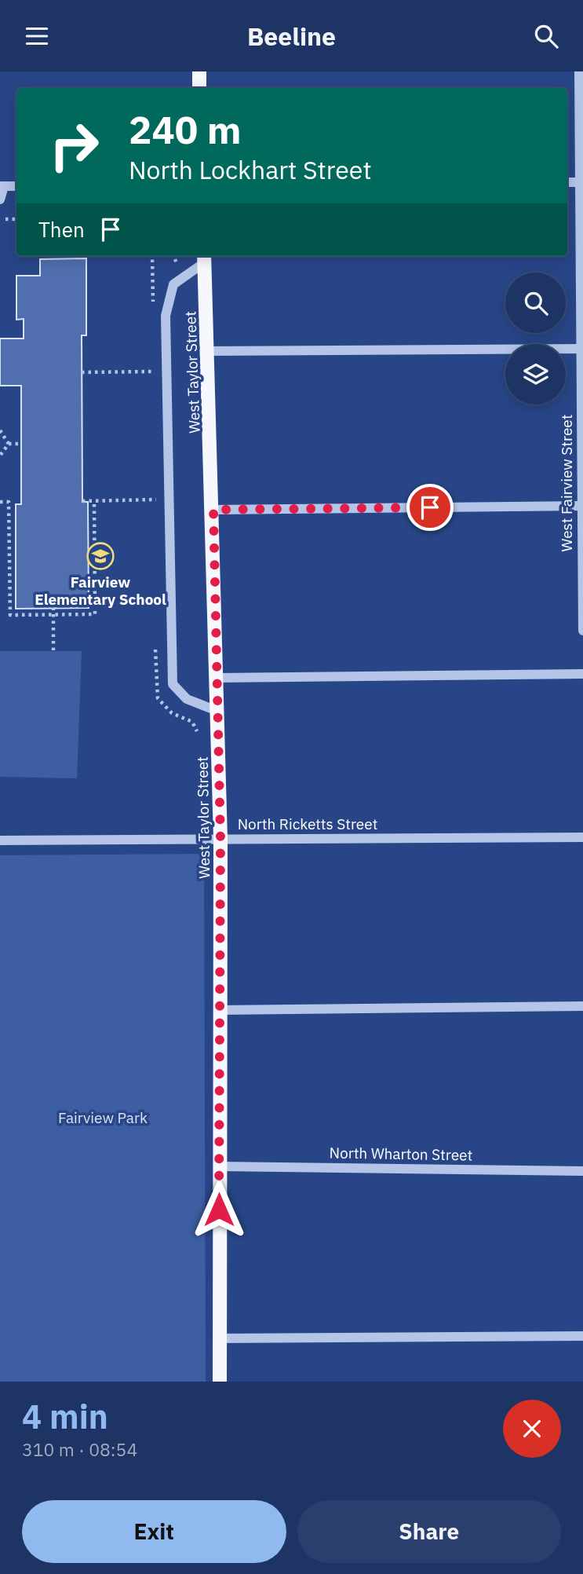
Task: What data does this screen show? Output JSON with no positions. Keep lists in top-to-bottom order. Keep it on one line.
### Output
{"streets":{"main road":["West Taylor Street"],"street":["West Fairview Street","North Ricketts Street","North Wharton Street"]},"crossings":[["West Taylor Street","North Ricketts Street"],["West Taylor Street","North Wharton Street"]],"parks":["Fairview Park"],"places":{"school or university":["Fairview Elementary School"]},"page":{"header":"Beeline","turn":["240 m","North Lockhart Street"],"then":"Then","heading":["4 min","310 m · 08:54"],"buttons":["Exit","Share"]}}
